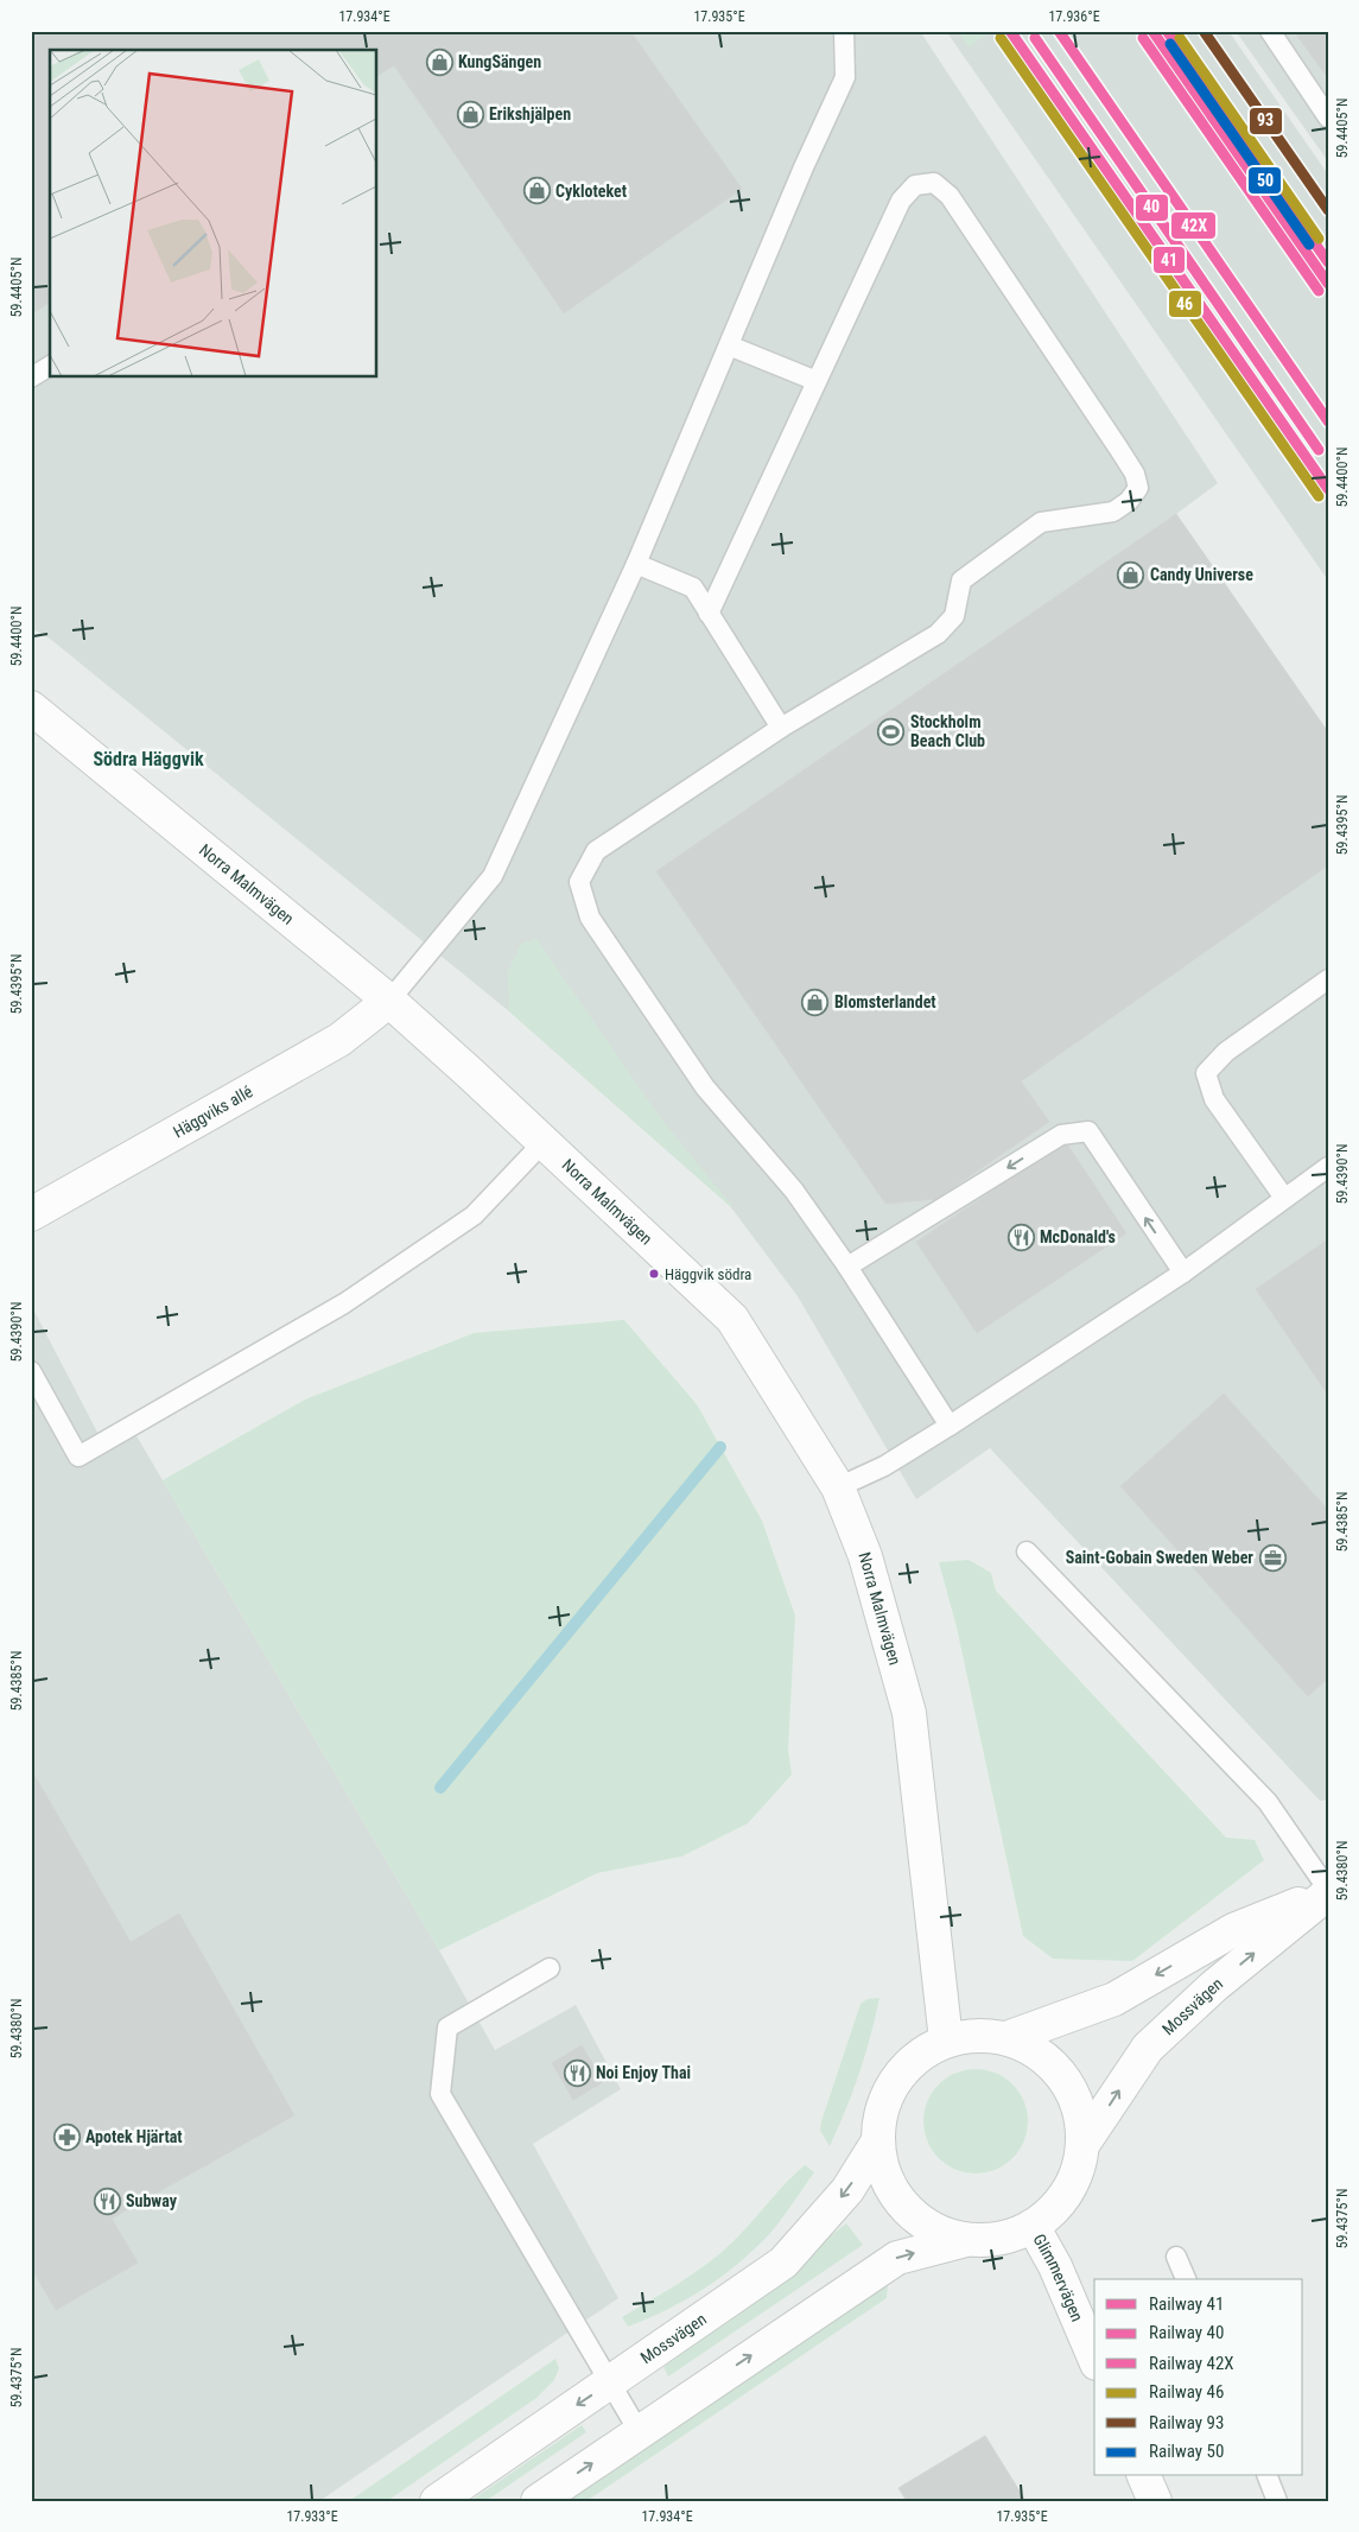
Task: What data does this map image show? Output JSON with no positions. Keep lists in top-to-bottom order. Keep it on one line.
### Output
{"streets":{"street":["Norra Malmvägen","Häggviks allé","Mossvägen","Glimmervägen"]},"crossings":[["Norra Malmvägen","Häggviks allé"],["Norra Malmvägen","Mossvägen"],["Norra Malmvägen","Glimmervägen"],["Mossvägen","Glimmervägen"]],"districts":["Södra Häggvik"],"places":{"shop":["KungSängen","Erikshjälpen","Cykloteket","Candy Universe","Blomsterlandet"],"sports":["Stockholm Beach Club"],"restaurant":["McDonald's","Noi Enjoy Thai","Subway"],"other":["Häggvik södra"],"office":["Saint-Gobain Sweden Weber"],"pharmacy":["Apotek Hjärtat"]},"lines":["rail line 41","rail line 42X","rail line 93","rail line 40","rail line 46","rail line 50"],"legend":["Railway 41","Railway 40","Railway 42X","Railway 46","Railway 93","Railway 50"],"coordinates":["17.934°E","17.935°E","17.936°E","59.4405°N","59.4400°N","59.4395°N","59.4390°N","59.4385°N","59.4380°N","59.4375°N","17.933°E"]}
